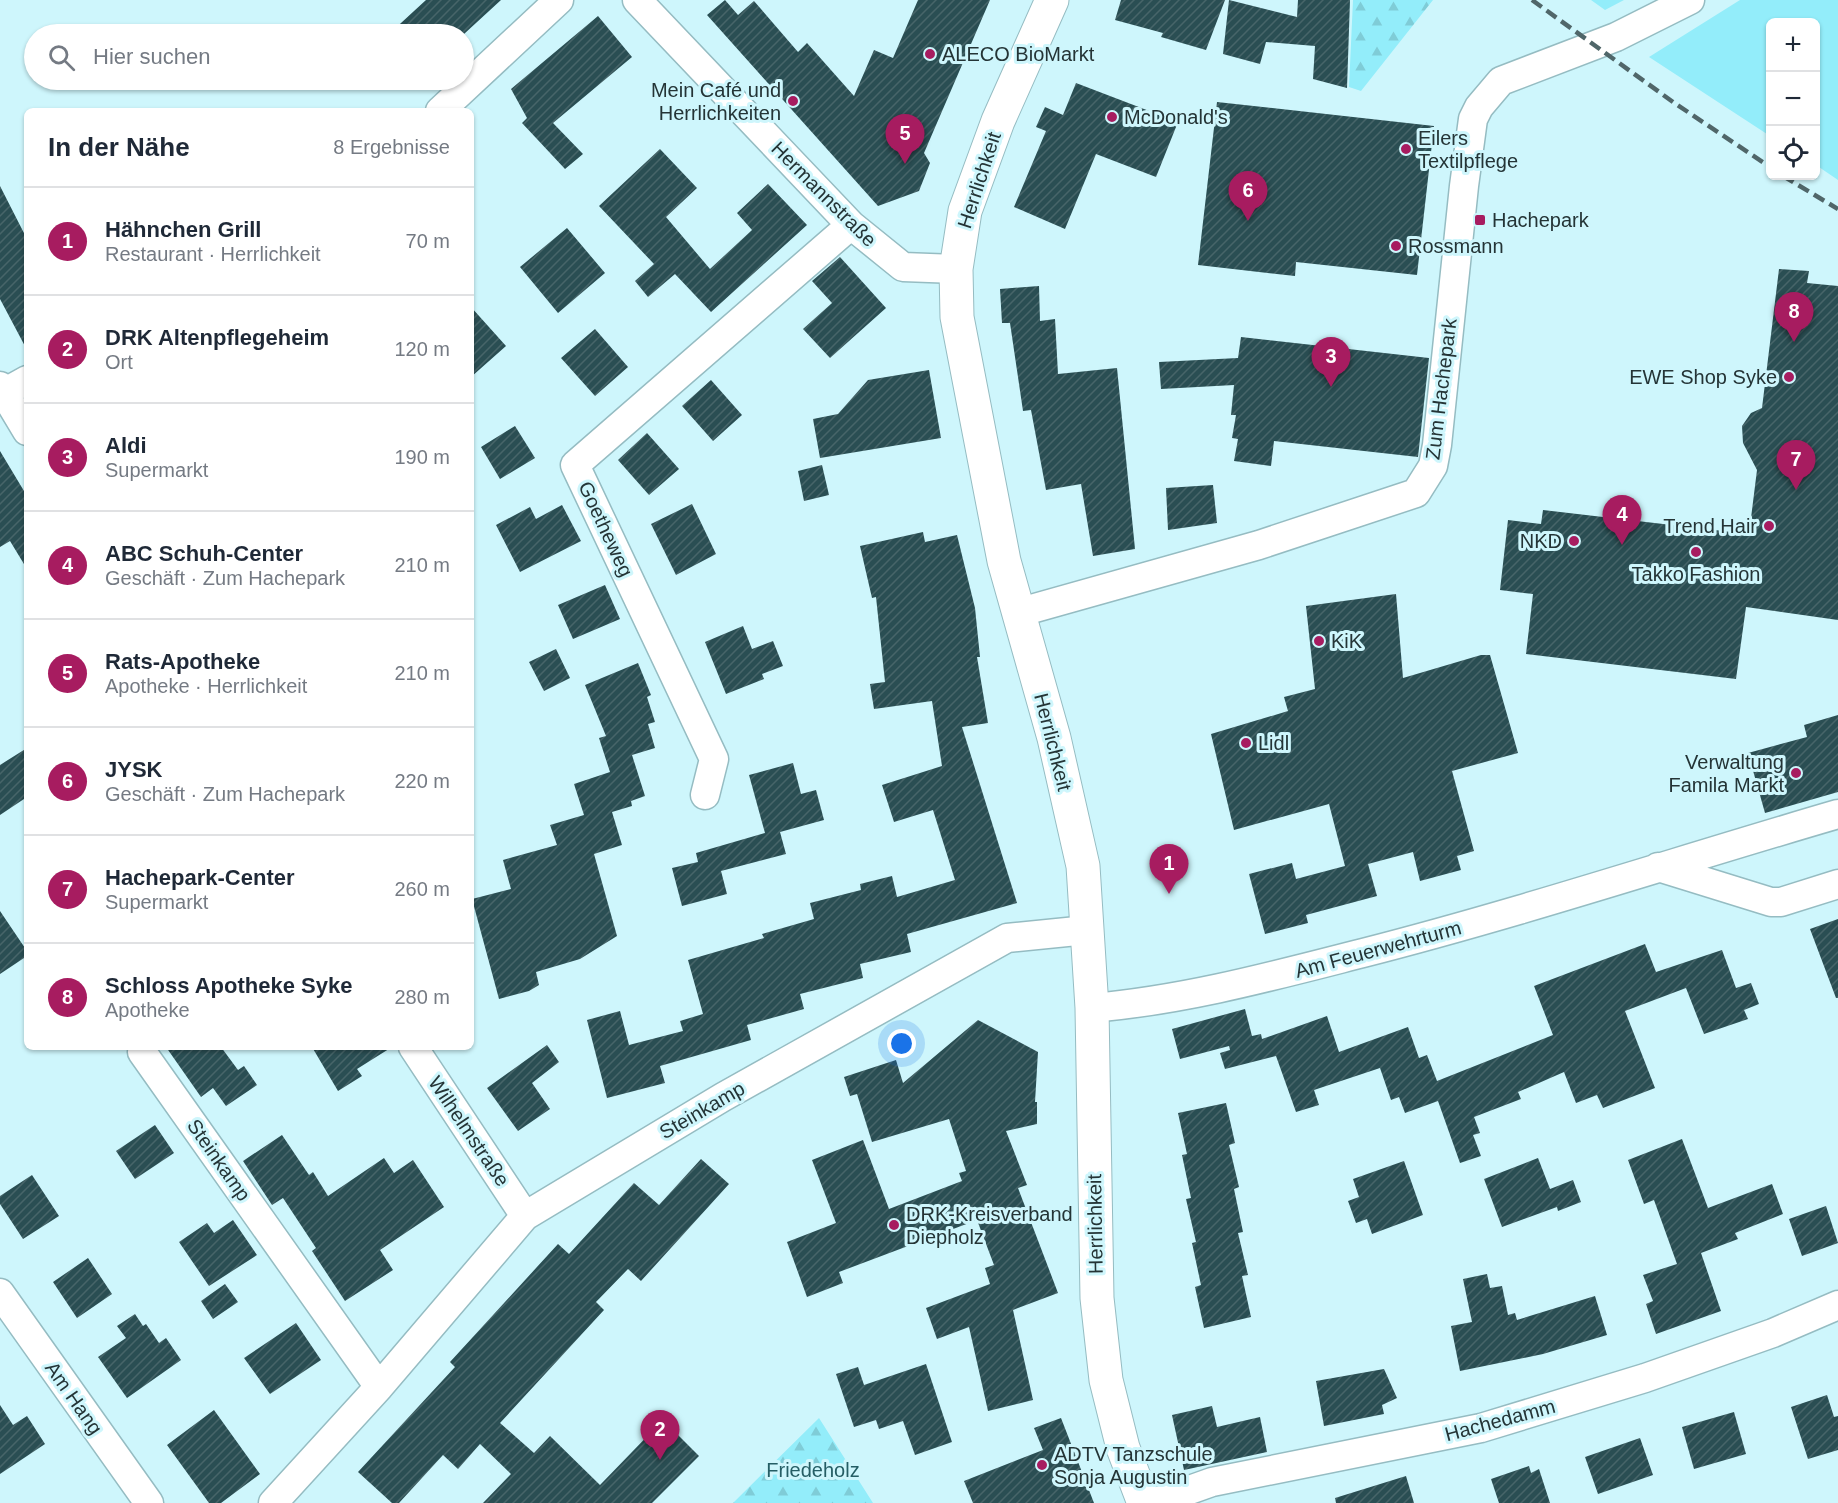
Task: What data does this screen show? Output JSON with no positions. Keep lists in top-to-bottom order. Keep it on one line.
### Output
{"streets":{"main road":["Herrlichkeit"],"street":["Hermannstraße","Zum Hachepark","Goetheweg","Am Feuerwehrturm","Steinkamp","Wilhelmstraße","Am Hang","Hachedamm"]},"crossings":[["Herrlichkeit","Hermannstraße"],["Herrlichkeit","Zum Hachepark"],["Herrlichkeit","Am Feuerwehrturm"],["Herrlichkeit","Steinkamp"],["Hermannstraße","Goetheweg"],["Steinkamp","Wilhelmstraße"]],"parks":["Friedeholz"],"places":{"other":["ALECO BioMarkt","Mein Café und Herrlichkeiten","McDonald's","Eilers Textilpflege","Rossmann","EWE Shop Syke","Trend Hair","NKD","Takko Fashion","KiK","Lidl","Verwaltung Famila Markt","DRK-Kreisverband Diepholz","ADTV Tanzschule Sonja Augustin"],"transit":["Hachepark"]},"page":{"map_buttons":["+","−"],"search":"Hier suchen","heading":["In der Nähe","8 Ergebnisse"],"pins":["5","6","8","3","7","4","1","2"],"list":[{"mark":"1","name":"Hähnchen Grill","note":"Restaurant · Herrlichkeit","value":"70 m"},{"mark":"2","name":"DRK Altenpflegeheim","note":"Ort","value":"120 m"},{"mark":"3","name":"Aldi","note":"Supermarkt","value":"190 m"},{"mark":"4","name":"ABC Schuh-Center","note":"Geschäft · Zum Hachepark","value":"210 m"},{"mark":"5","name":"Rats-Apotheke","note":"Apotheke · Herrlichkeit","value":"210 m"},{"mark":"6","name":"JYSK","note":"Geschäft · Zum Hachepark","value":"220 m"},{"mark":"7","name":"Hachepark-Center","note":"Supermarkt","value":"260 m"},{"mark":"8","name":"Schloss Apotheke Syke","note":"Apotheke","value":"280 m"}]}}
